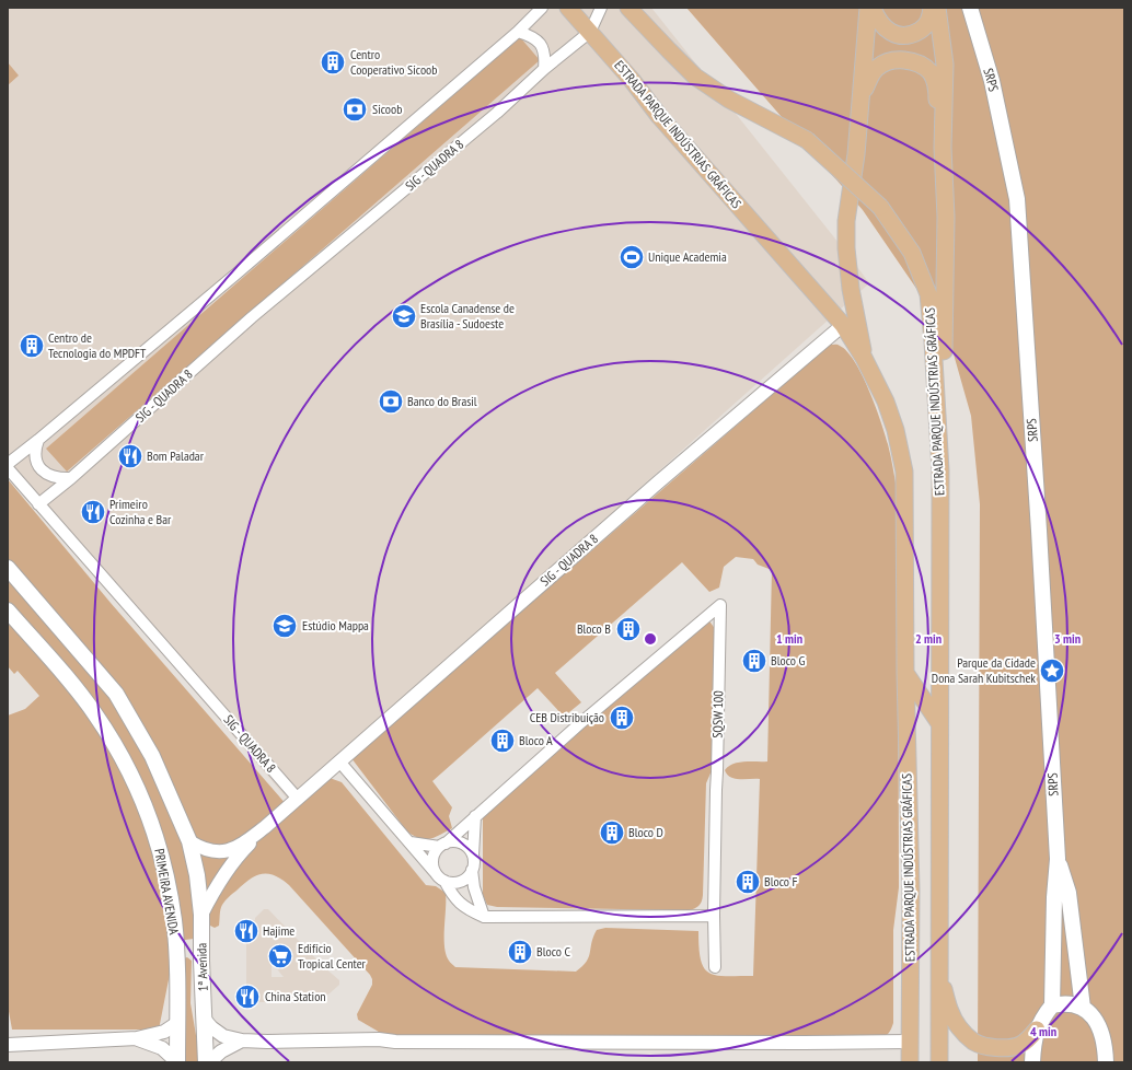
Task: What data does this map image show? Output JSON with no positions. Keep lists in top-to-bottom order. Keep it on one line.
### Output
{"streets":{"main road":["SRPS","ESTRADA PARQUE INDÚSTRIAS GRÁFICAS","PRIMEIRA AVENIDA","1ª Avenida"],"street":["SIG - QUADRA 8","SQSW 100"]},"crossings":[["ESTRADA PARQUE INDÚSTRIAS GRÁFICAS","SIG - QUADRA 8"],["SIG - QUADRA 8","1ª Avenida"]],"places":{"building":["Centro Cooperativo Sicoob","Centro de Tecnologia do MPDFT","Bloco B","Bloco G","CEB Distribuição","Bloco A","Bloco D","Bloco F","Bloco C"],"bank":["Sicoob","Banco do Brasil"],"sports":["Unique Academia"],"school or university":["Escola Canadense de Brasília - Sudoeste","Estúdio Mappa"],"restaurant":["Bom Paladar","Primeiro Cozinha e Bar","Hajime","China Station"],"place":["Parque da Cidade Dona Sarah Kubitschek"],"supermarket":["Edifício Tropical Center"]},"rings":["1 min","2 min","3 min","4 min"]}
